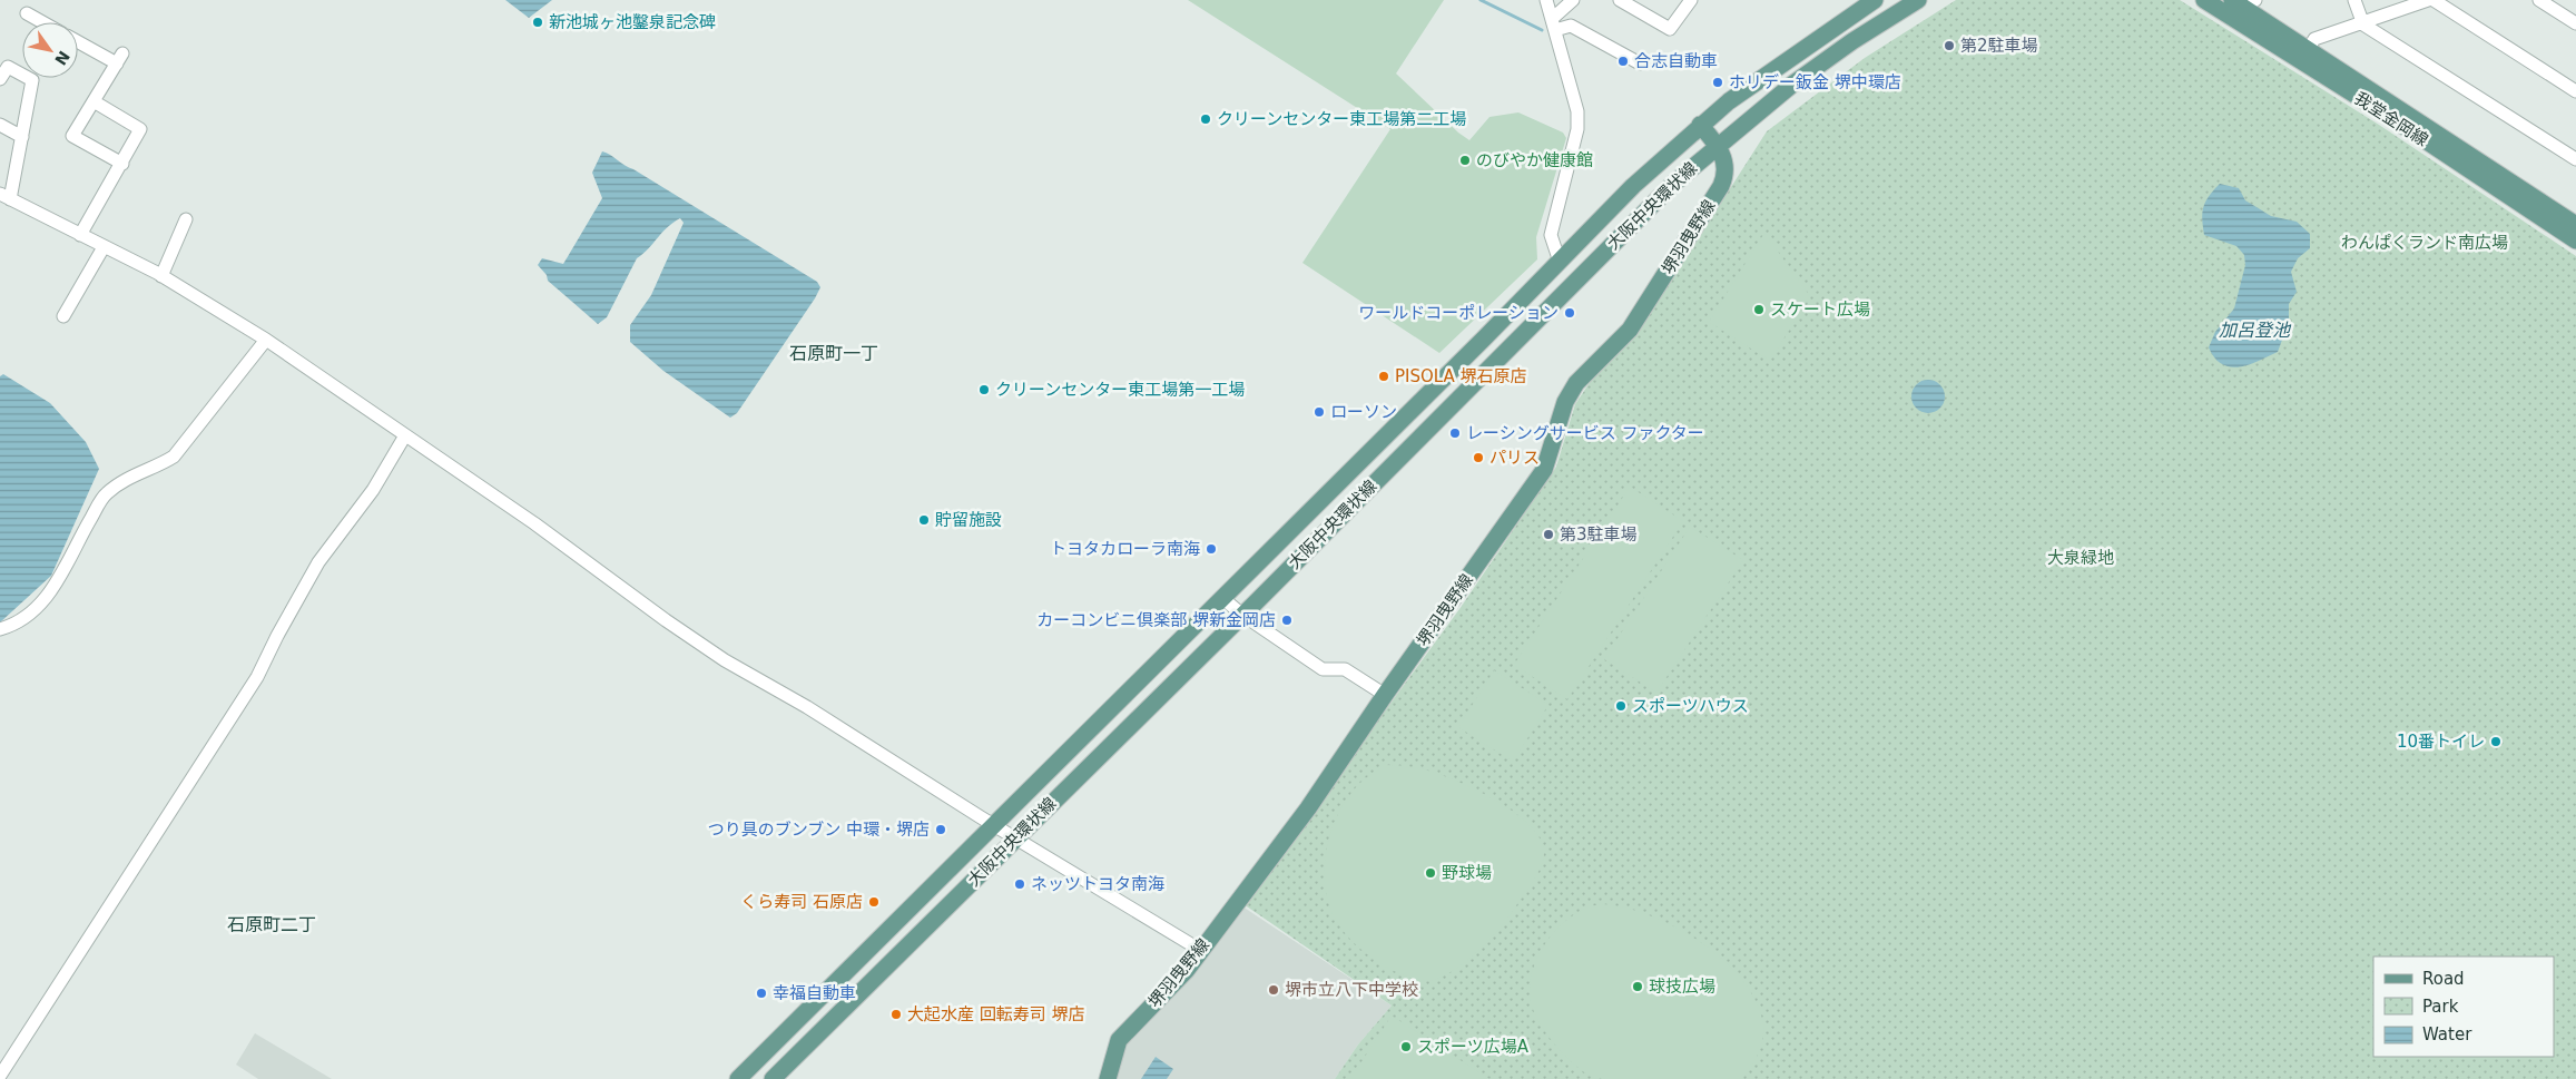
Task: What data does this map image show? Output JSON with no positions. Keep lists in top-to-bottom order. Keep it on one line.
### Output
{"streets":{"main road":["我堂金岡線","大阪中央環状線","堺羽曳野線"]},"crossings":[["大阪中央環状線","堺羽曳野線"]],"districts":["石原町一丁","石原町二丁"],"water":["加呂登池"],"parks":["わんぱくランド南広場","大泉緑地"],"places":["新池城ヶ池鑿泉記念碑","第2駐車場","合志自動車","ホリデー鈑金 堺中環店","クリーンセンター東工場第二工場","のびやか健康館","スケート広場","ワールドコーポレーション","PISOLA 堺石原店","クリーンセンター東工場第一工場","ローソン","レーシングサービス ファクター","パリス","貯留施設","第3駐車場","トヨタカローラ南海","カーコンビニ倶楽部 堺新金岡店","スポーツハウス","10番トイレ","つり具のブンブン 中環・堺店","野球場","ネッツトヨタ南海","くら寿司 石原店","球技広場","堺市立八下中学校","幸福自動車","大起水産 回転寿司 堺店","スポーツ広場A"],"legend":["Road","Park","Water"],"north":"bottom right"}
